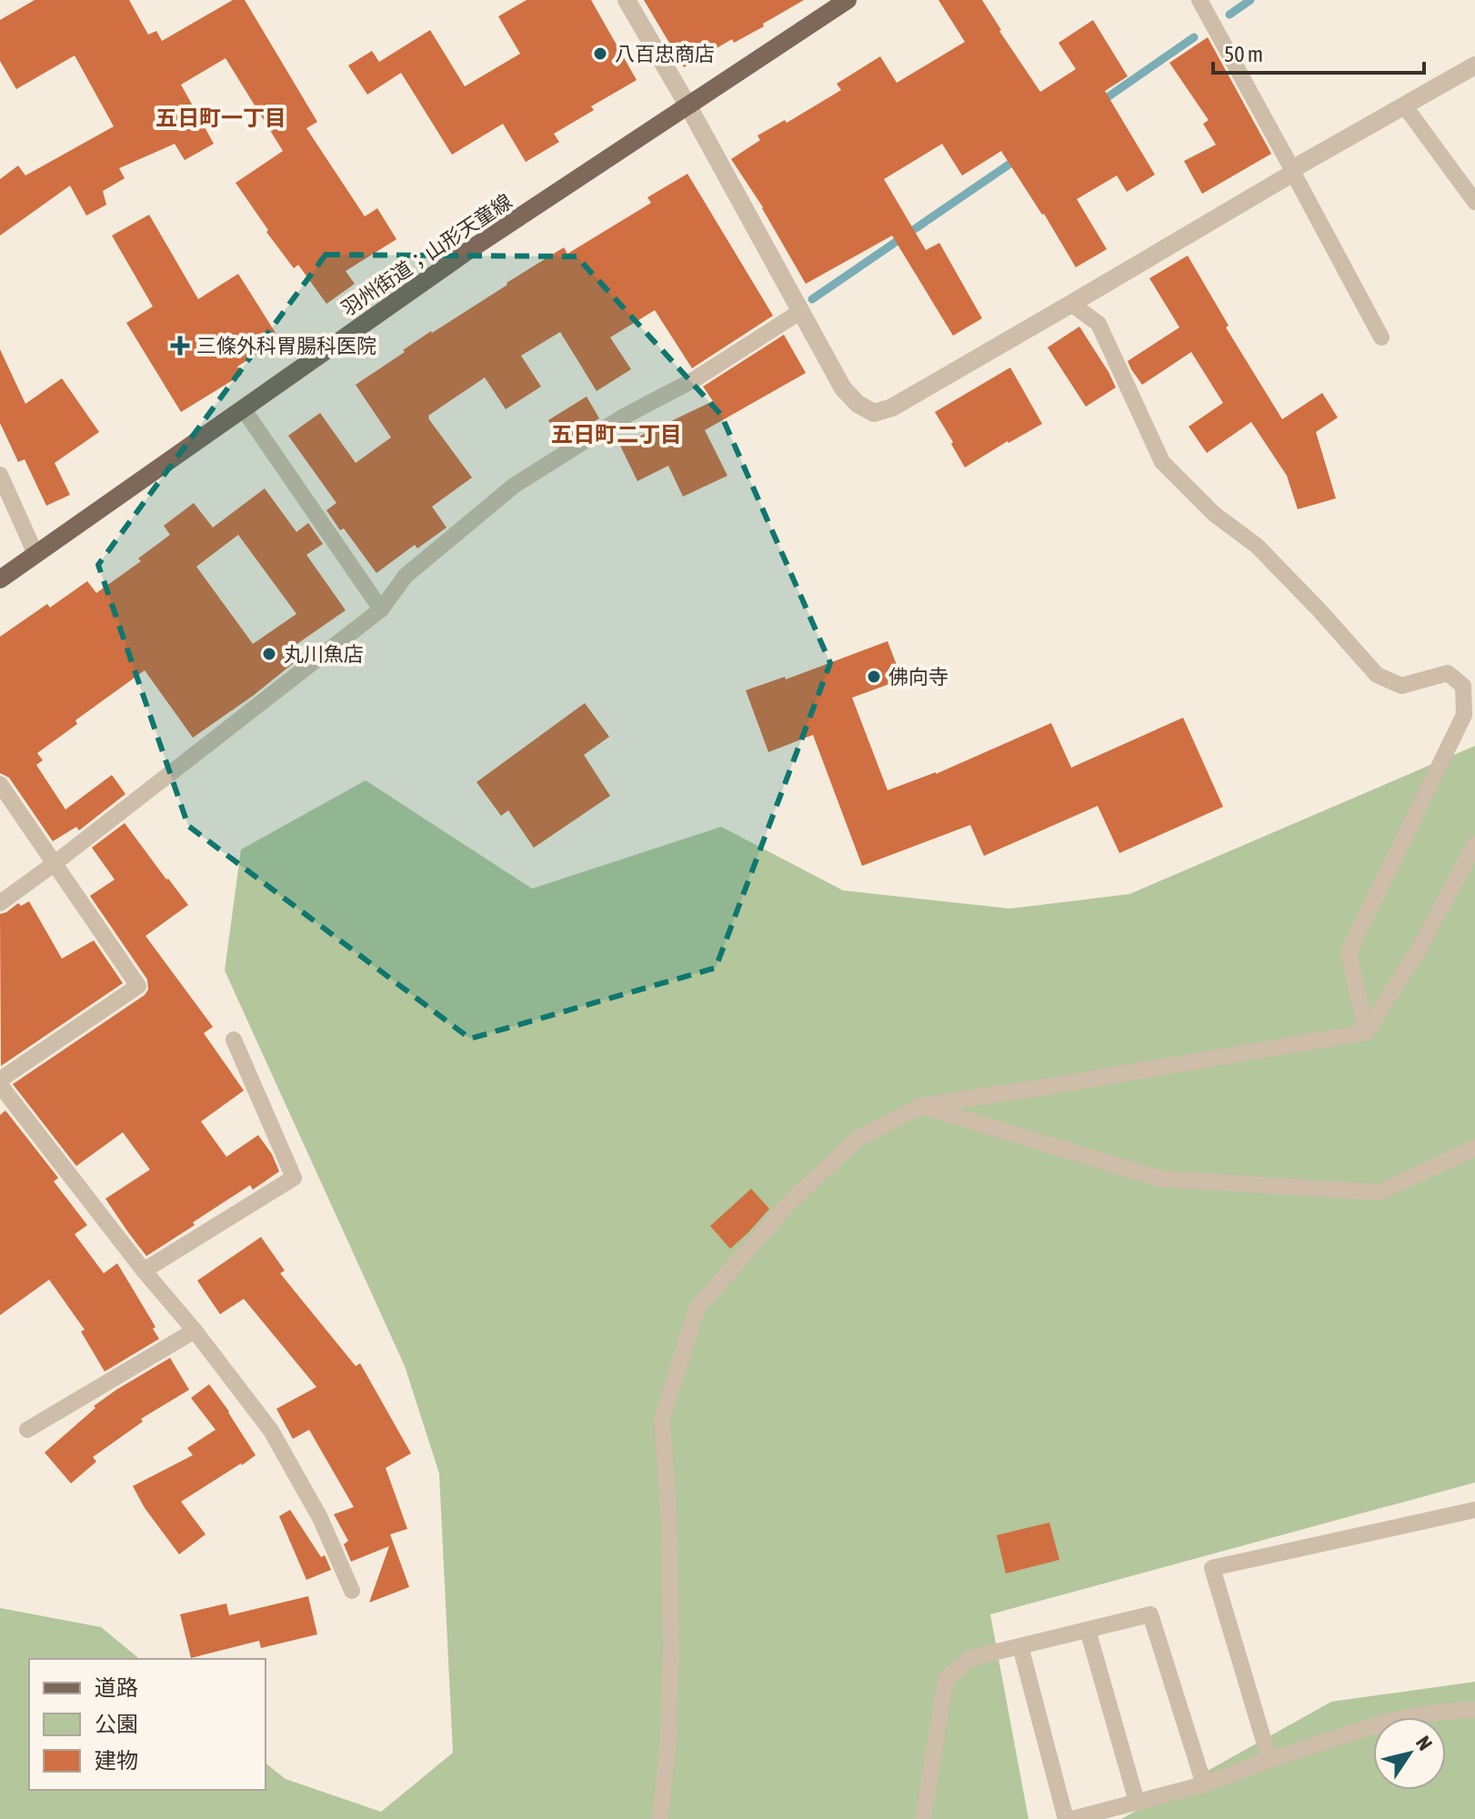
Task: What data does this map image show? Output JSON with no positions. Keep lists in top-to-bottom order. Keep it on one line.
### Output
{"streets":{"main road":["羽州街道；山形天童線"]},"districts":["五日町一丁目","五日町二丁目"],"places":{"other":["八百忠商店","丸川魚店","佛向寺"],"health":["三條外科胃腸科医院"]},"legend":["道路","公園","建物"],"scale_bar":"50 m","north":"top right"}
